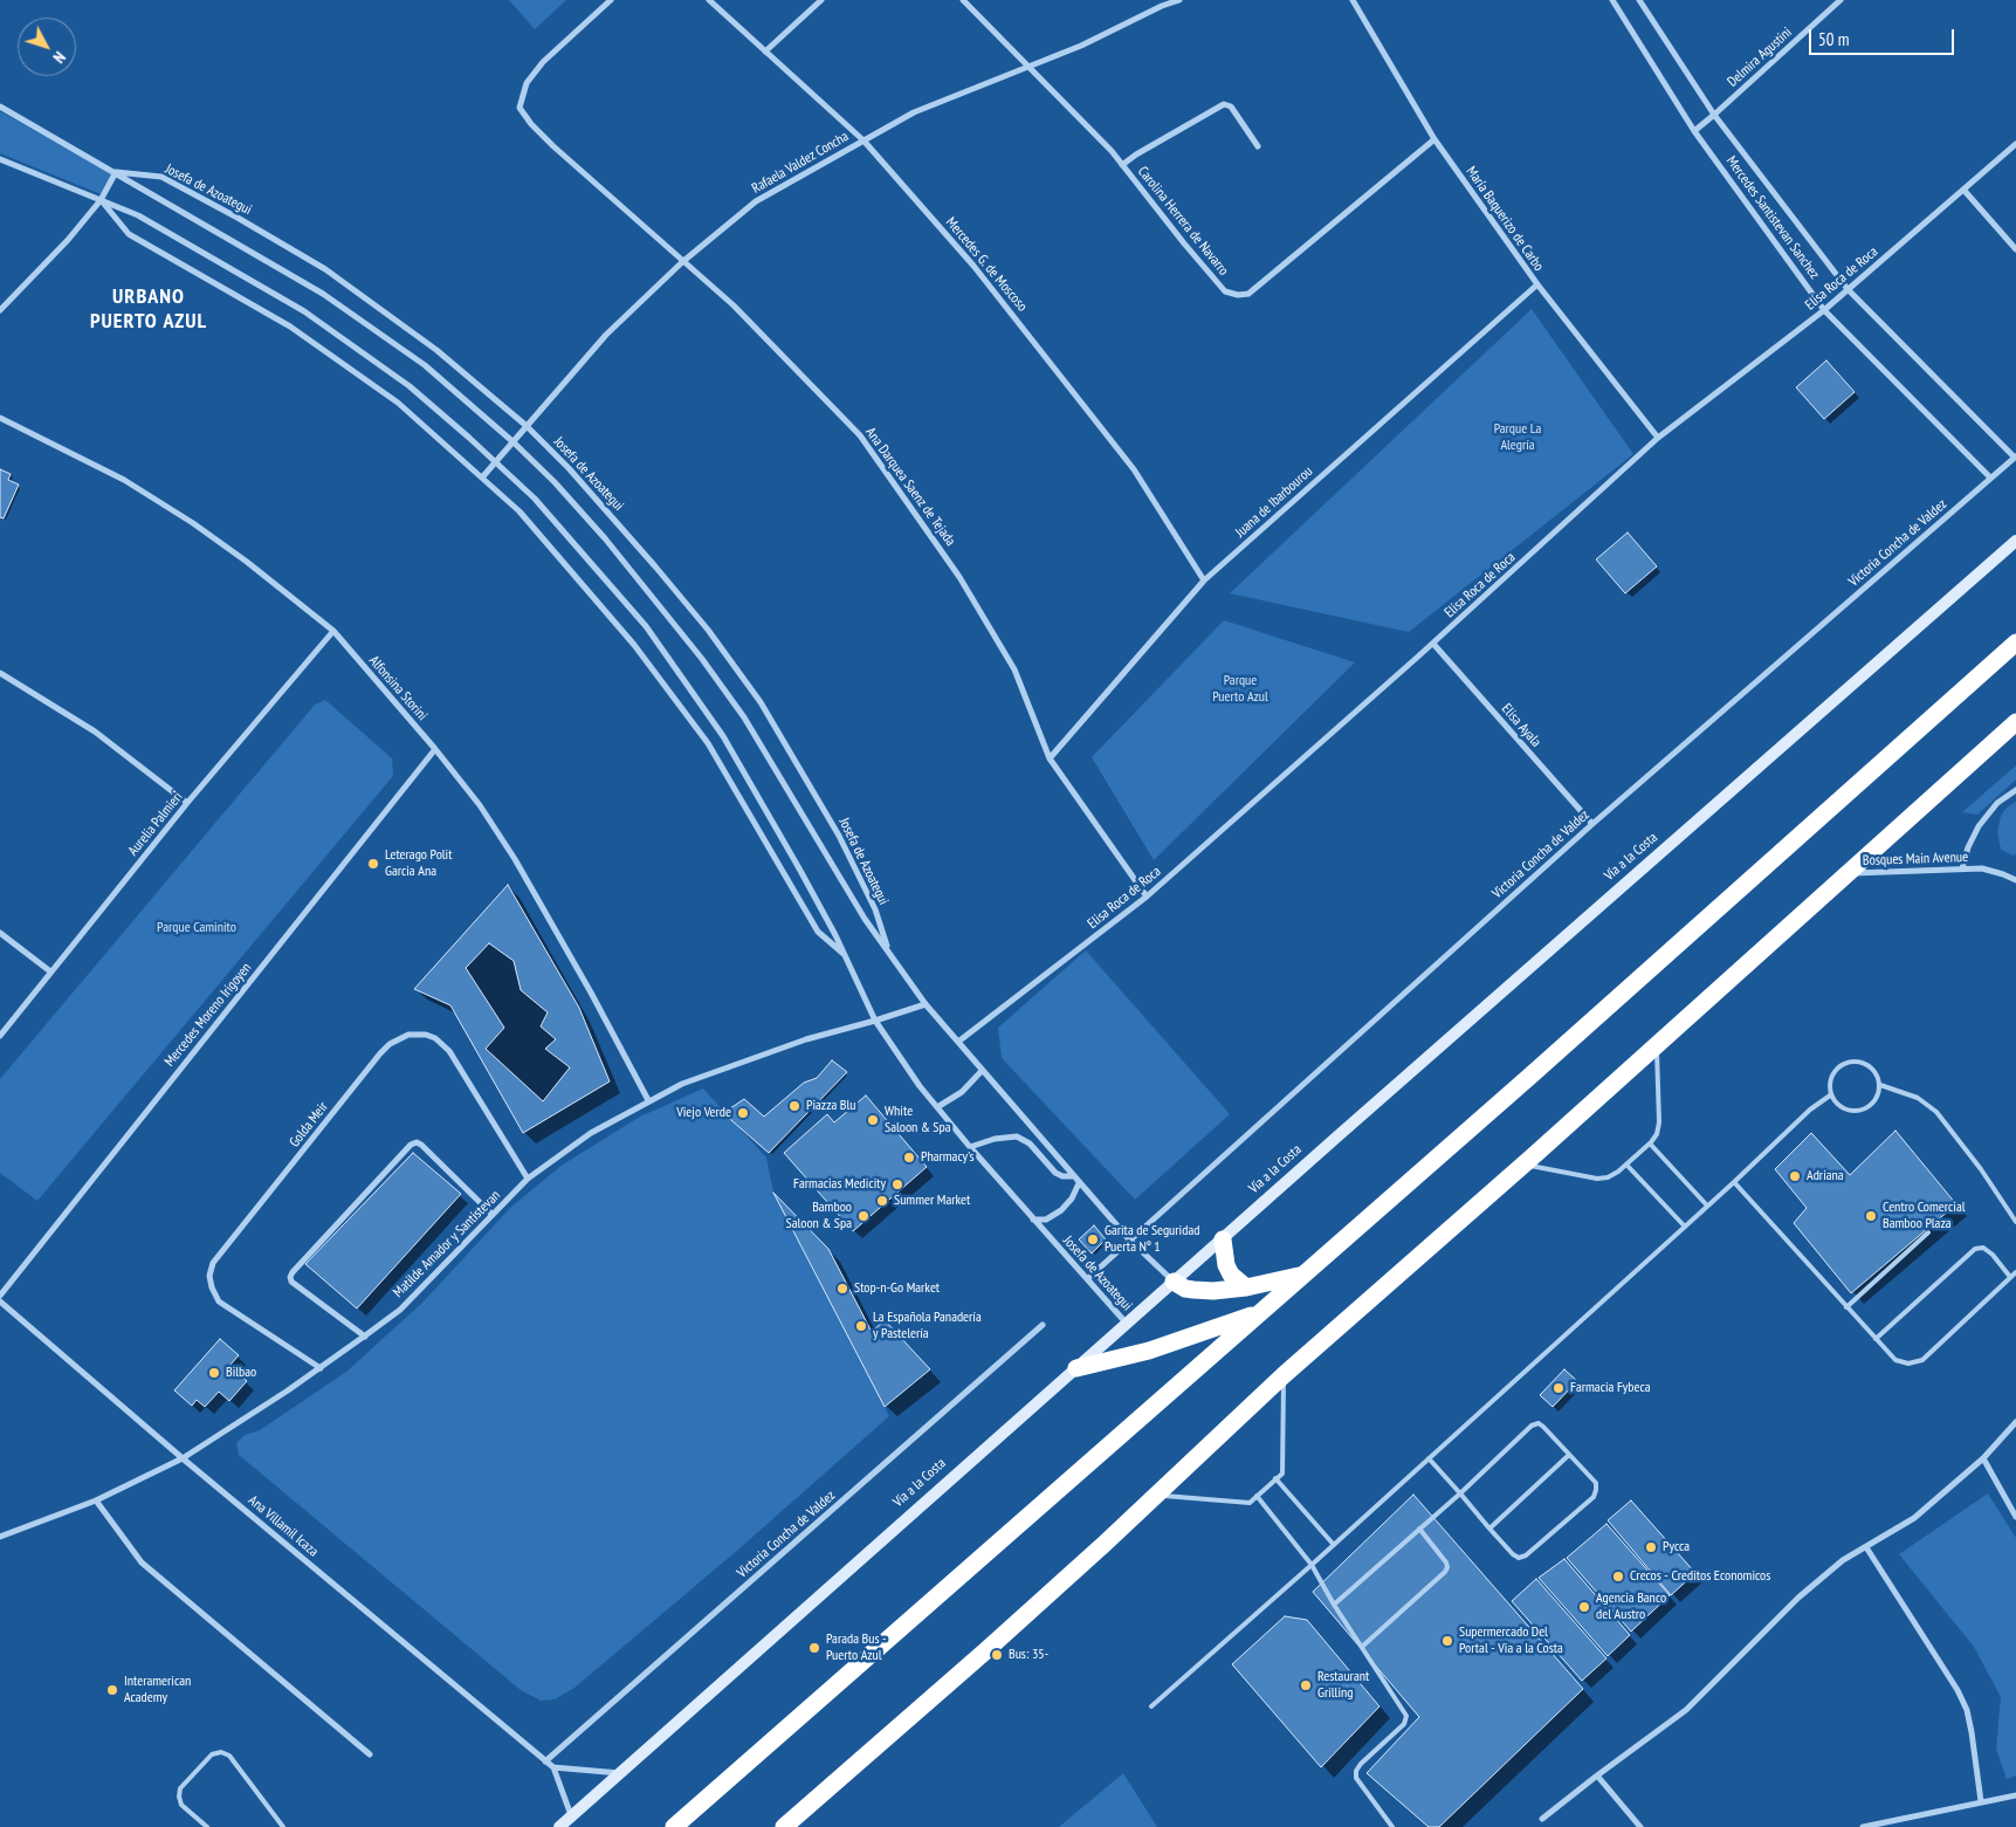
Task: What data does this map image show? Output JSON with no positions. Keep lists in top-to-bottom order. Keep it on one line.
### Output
{"streets":{"street":["Delmira Agustini","Rafaela Valdez Concha","Josefa de Azoategui","Mercedes Santistevan Sanchez","María Baquerizo de Carbo","Carolina Herrera de Navarro","Mercedes G. de Moscoso","Elisa Roca de Roca","Ana Darquea Saenz de Tejada","Juana de Ibarbourou","Victoria Concha de Valdez","Alfonsina Storini","Elisa Ayala","Aurelia Palmieri","Vía a la Costa","Bosques Main Avenue","Mercedes Moreno Irigoyen","Golda Meir","Matilde Amador y Santistevan","Ana Villamil Icaza"]},"crossings":[["Delmira Agustini","Mercedes Santistevan Sanchez"],["Rafaela Valdez Concha","Josefa de Azoategui"],["Rafaela Valdez Concha","Carolina Herrera de Navarro"],["Rafaela Valdez Concha","Mercedes G. de Moscoso"],["Rafaela Valdez Concha","Ana Darquea Saenz de Tejada"],["Josefa de Azoategui","Elisa Roca de Roca"],["Josefa de Azoategui","Victoria Concha de Valdez"],["Josefa de Azoategui","Vía a la Costa"],["Josefa de Azoategui","Matilde Amador y Santistevan"],["Mercedes Santistevan Sanchez","Elisa Roca de Roca"],["Mercedes Santistevan Sanchez","Victoria Concha de Valdez"],["María Baquerizo de Carbo","Carolina Herrera de Navarro"],["María Baquerizo de Carbo","Elisa Roca de Roca"],["María Baquerizo de Carbo","Juana de Ibarbourou"],["Mercedes G. de Moscoso","Juana de Ibarbourou"],["Elisa Roca de Roca","Ana Darquea Saenz de Tejada"],["Elisa Roca de Roca","Elisa Ayala"],["Ana Darquea Saenz de Tejada","Juana de Ibarbourou"],["Victoria Concha de Valdez","Elisa Ayala"],["Victoria Concha de Valdez","Ana Villamil Icaza"],["Alfonsina Storini","Aurelia Palmieri"],["Alfonsina Storini","Mercedes Moreno Irigoyen"],["Alfonsina Storini","Matilde Amador y Santistevan"],["Golda Meir","Matilde Amador y Santistevan"],["Matilde Amador y Santistevan","Ana Villamil Icaza"]],"districts":["URBANO PUERTO AZUL"],"parks":["Parque La Alegría","Parque Puerto Azul","Parque Caminito"],"places":["Leterago Polit Garcia Ana","Piazza Blu","Viejo Verde","White Saloon & Spa","Pharmacy's","Adriana","Farmacias Medicity","Summer Market","Bamboo Saloon & Spa","Centro Comercial Bamboo Plaza","Garita de Seguridad Puerta Nº 1","Stop-n-Go Market","La Española Panadería y Pastelería","Bilbao","Farmacia Fybeca","Pycca","Crecos - Creditos Economicos","Agencia Banco del Austro","Supermercado Del Portal - Via a la Costa","Parada Bus - Puerto Azul","Bus: 35-","Restaurant Grilling","Interamerican Academy"],"scale_bar":"50 m","north":"bottom right"}
